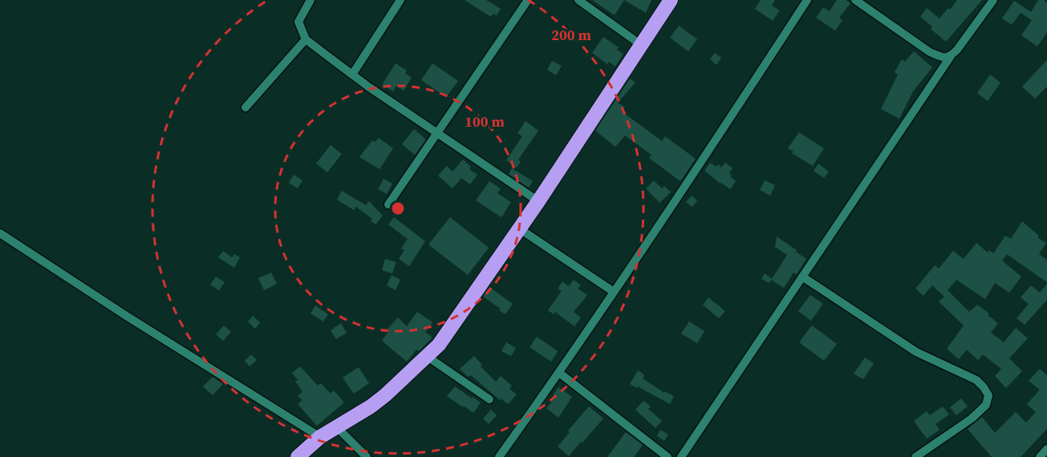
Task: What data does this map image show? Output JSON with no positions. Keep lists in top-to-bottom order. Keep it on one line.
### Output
{"rings":["200 m","100 m"]}
